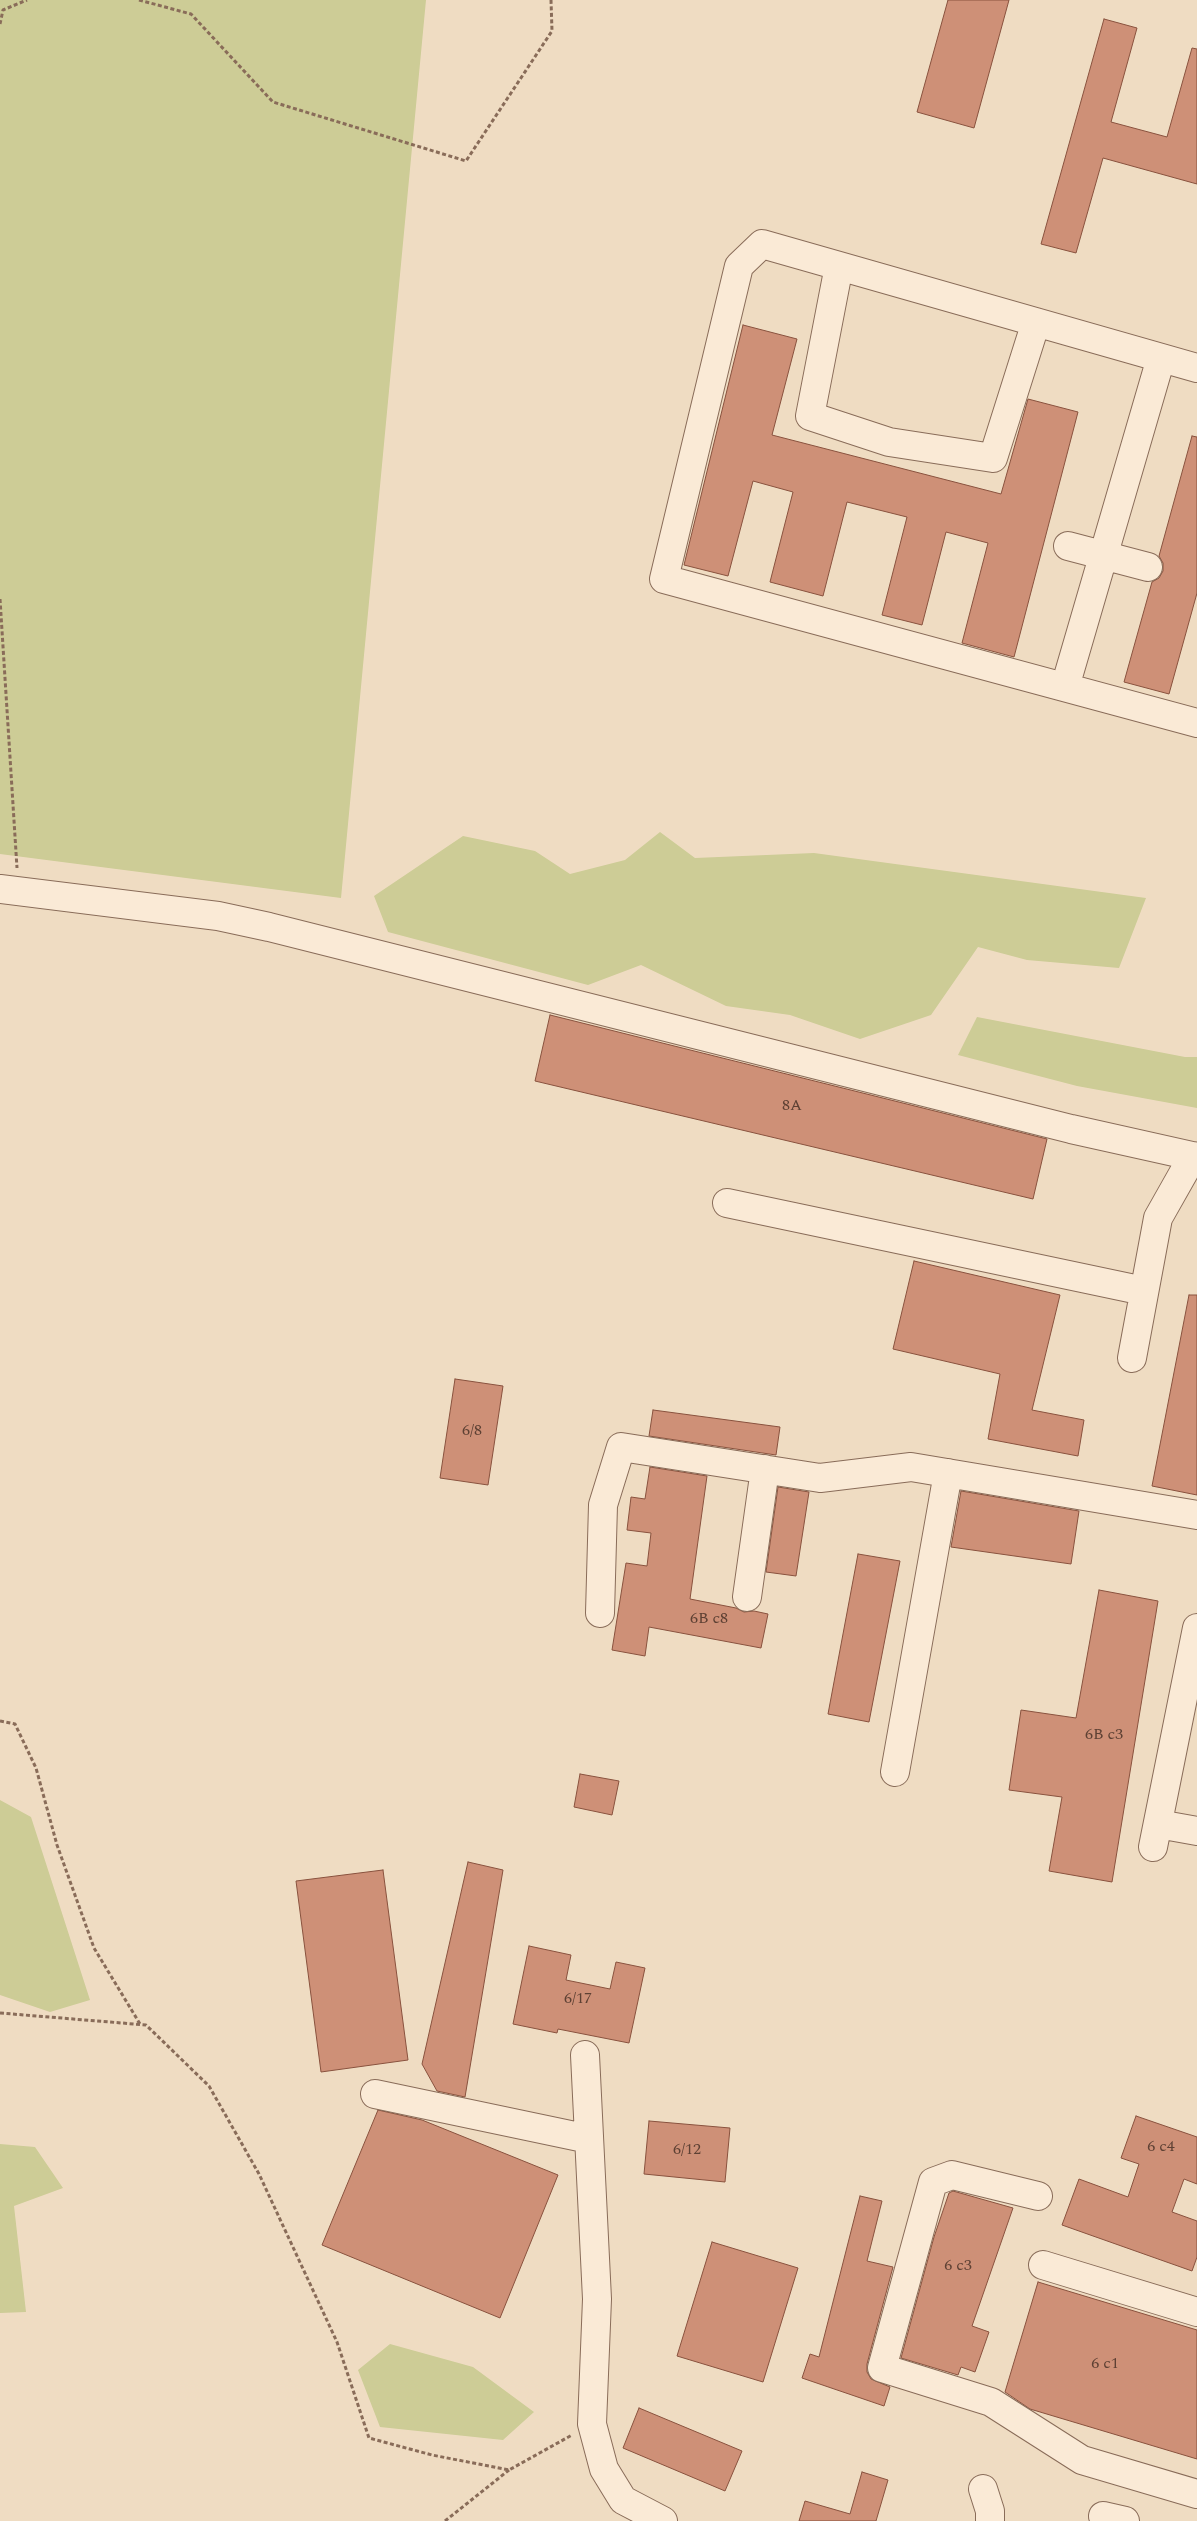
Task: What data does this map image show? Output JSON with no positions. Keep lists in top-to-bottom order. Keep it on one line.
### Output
{"house_numbers":["8А","6/8","6В с8","6В с3","6/17","6 с4","6/12","6 с3","6 с1"]}
